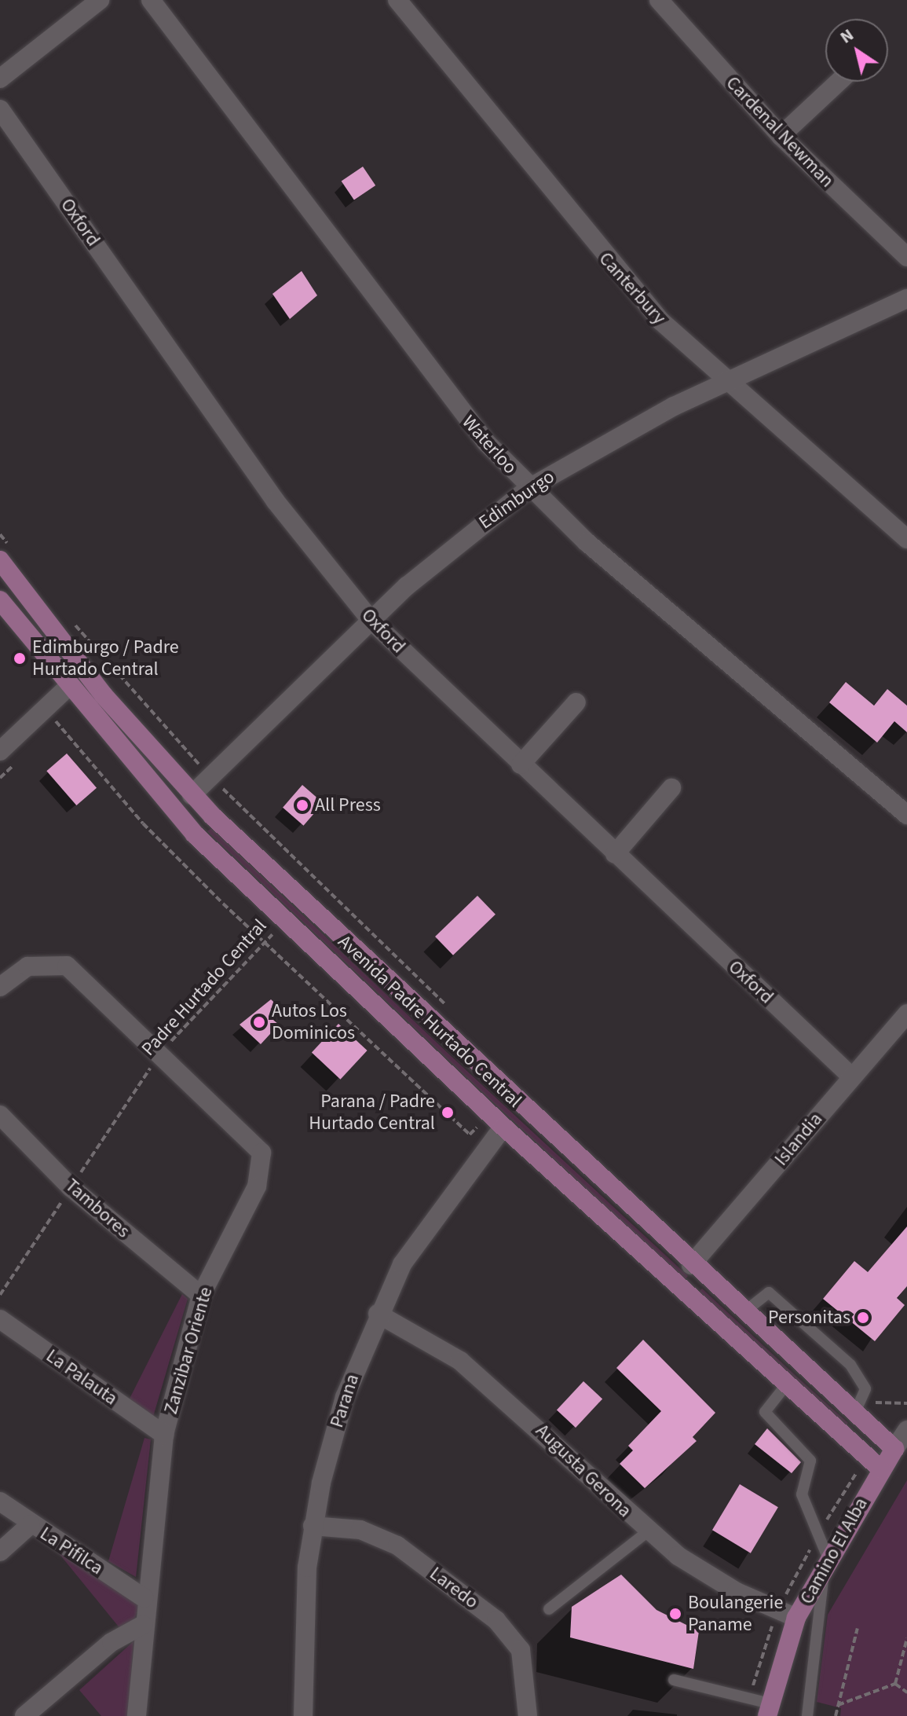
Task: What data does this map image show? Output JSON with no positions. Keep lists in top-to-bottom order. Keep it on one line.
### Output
{"streets":{"main road":["Avenida Padre Hurtado Central","Camino El Alba"],"street":["Cardenal Newman","Oxford","Canterbury","Waterloo","Edimburgo","Islandia","Tambores","Zanzibar Oriente","La Palauta","Parana","Augusta Gerona","La Pifilca","Laredo"],"path":["Padre Hurtado Central"]},"crossings":[["Oxford","Edimburgo"],["Oxford","Islandia"],["Canterbury","Edimburgo"],["Waterloo","Edimburgo"],["Edimburgo","Avenida Padre Hurtado Central"],["Padre Hurtado Central","Avenida Padre Hurtado Central"],["Padre Hurtado Central","Tambores"],["Padre Hurtado Central","Zanzibar Oriente"],["Avenida Padre Hurtado Central","Islandia"],["Avenida Padre Hurtado Central","Parana"],["Avenida Padre Hurtado Central","Camino El Alba"],["Tambores","Zanzibar Oriente"],["Zanzibar Oriente","La Palauta"],["Zanzibar Oriente","La Pifilca"],["Parana","Augusta Gerona"],["Parana","Laredo"],["Augusta Gerona","Camino El Alba"]],"places":["Edimburgo / Padre Hurtado Central","All Press","Autos Los Dominicos","Parana / Padre Hurtado Central","Personitas","Boulangerie Paname"],"north":"top left"}
